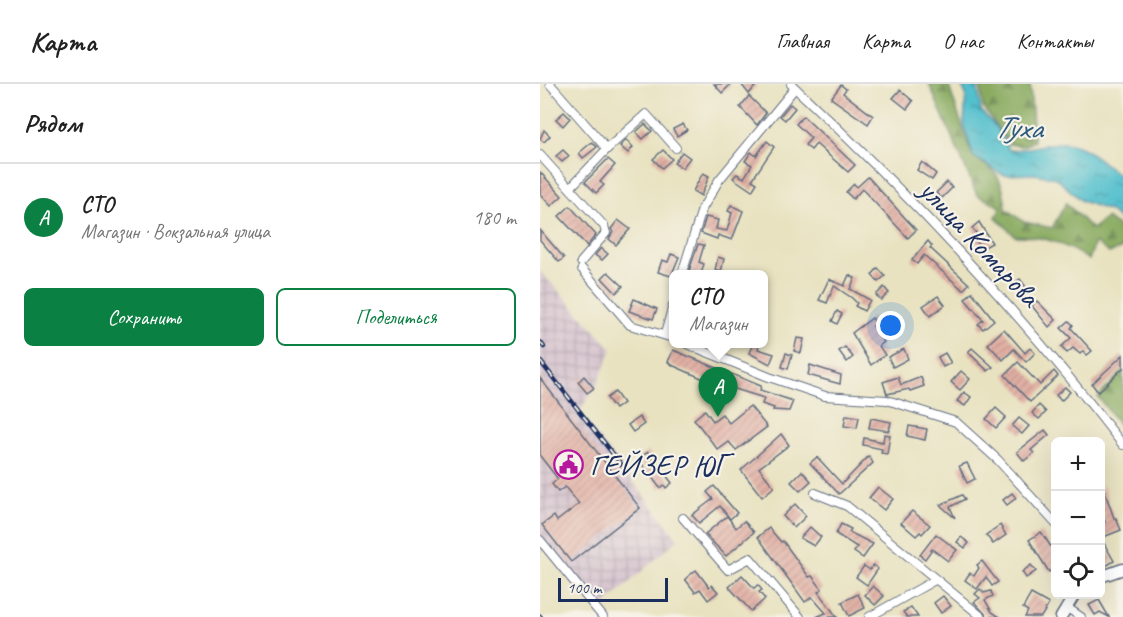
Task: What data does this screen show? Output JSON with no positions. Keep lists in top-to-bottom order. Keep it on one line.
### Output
{"streets":{"street":["улица Комарова"]},"water":["Туха"],"places":{"public building":["ГЕЙЗЕР ЮГ"]},"scale_bar":"100 m","page":{"header":"Карта","nav":["Главная","Карта","О нас","Контакты"],"heading":"Рядом","list":[{"mark":"A","name":"СТО","note":"Магазин · Вокзальная улица","value":"180 m"}],"buttons":["Сохранить","Поделиться"],"popup":["СТО","Магазин"],"pins":"A","map_buttons":["+","−"],"scale":"100 m"}}
